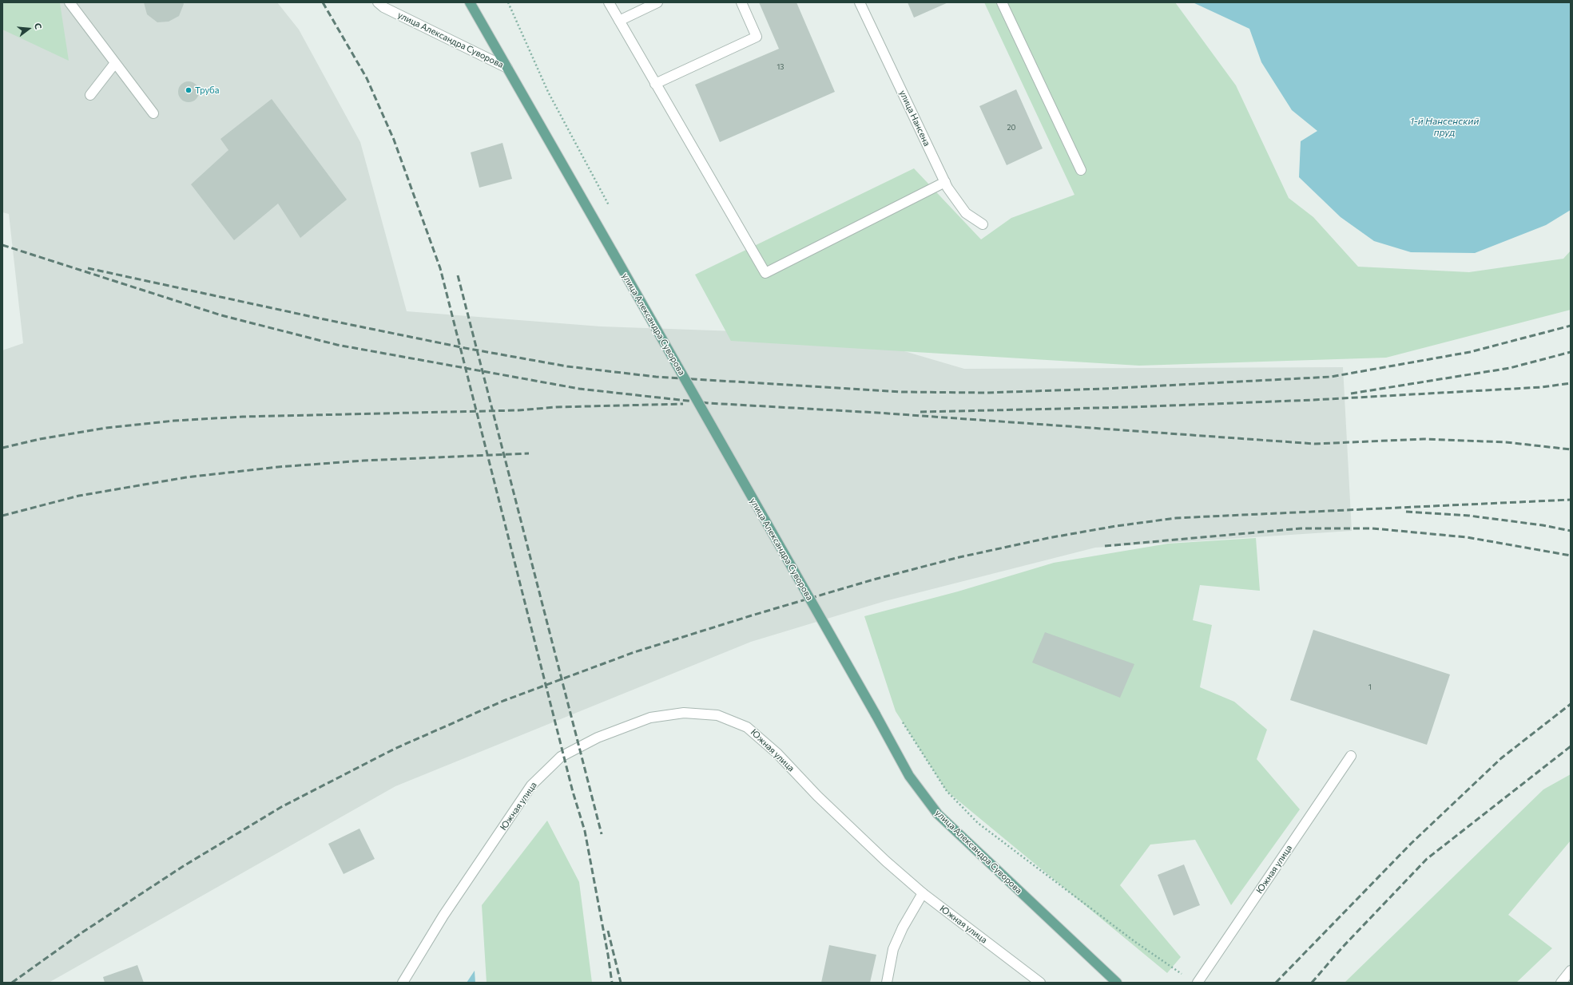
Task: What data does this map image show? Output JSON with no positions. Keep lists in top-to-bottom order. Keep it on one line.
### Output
{"streets":{"main road":["улица Александра Суворова"],"street":["улица Нансена","Южная улица"]},"water":["1-й Нансенский пруд"],"places":["Труба"],"house_numbers":["13","20","1"],"north":"right"}
